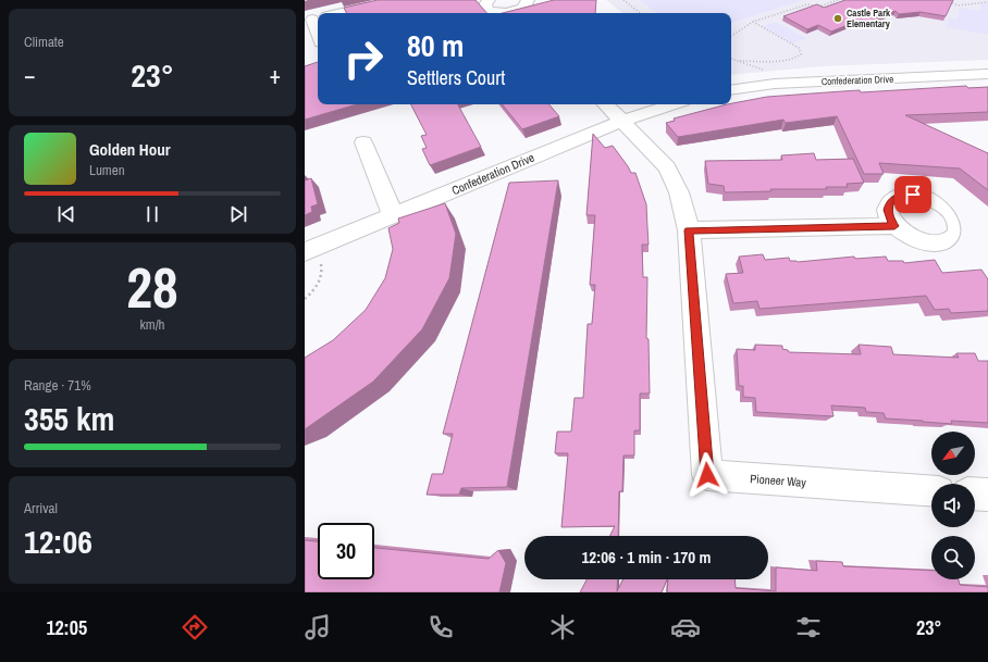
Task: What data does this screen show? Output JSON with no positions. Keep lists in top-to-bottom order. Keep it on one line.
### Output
{"streets":{"street":["Confederation Drive","Pioneer Way"]},"crossings":[["Confederation Drive","Pioneer Way"]],"places":["Castle Park Elementary"],"north":"bottom left","page":{"tile":["Climate",["28","km/h"],["Range · 71%","355 km"],["Arrival","12:06"]],"turn":["80 m","Settlers Court"],"heat":["−","23°","+"],"song":["Golden Hour","Lumen"],"limit":"30","trip":"12:06 · 1 min · 170 m","tabs":["12:05","23°"]}}
